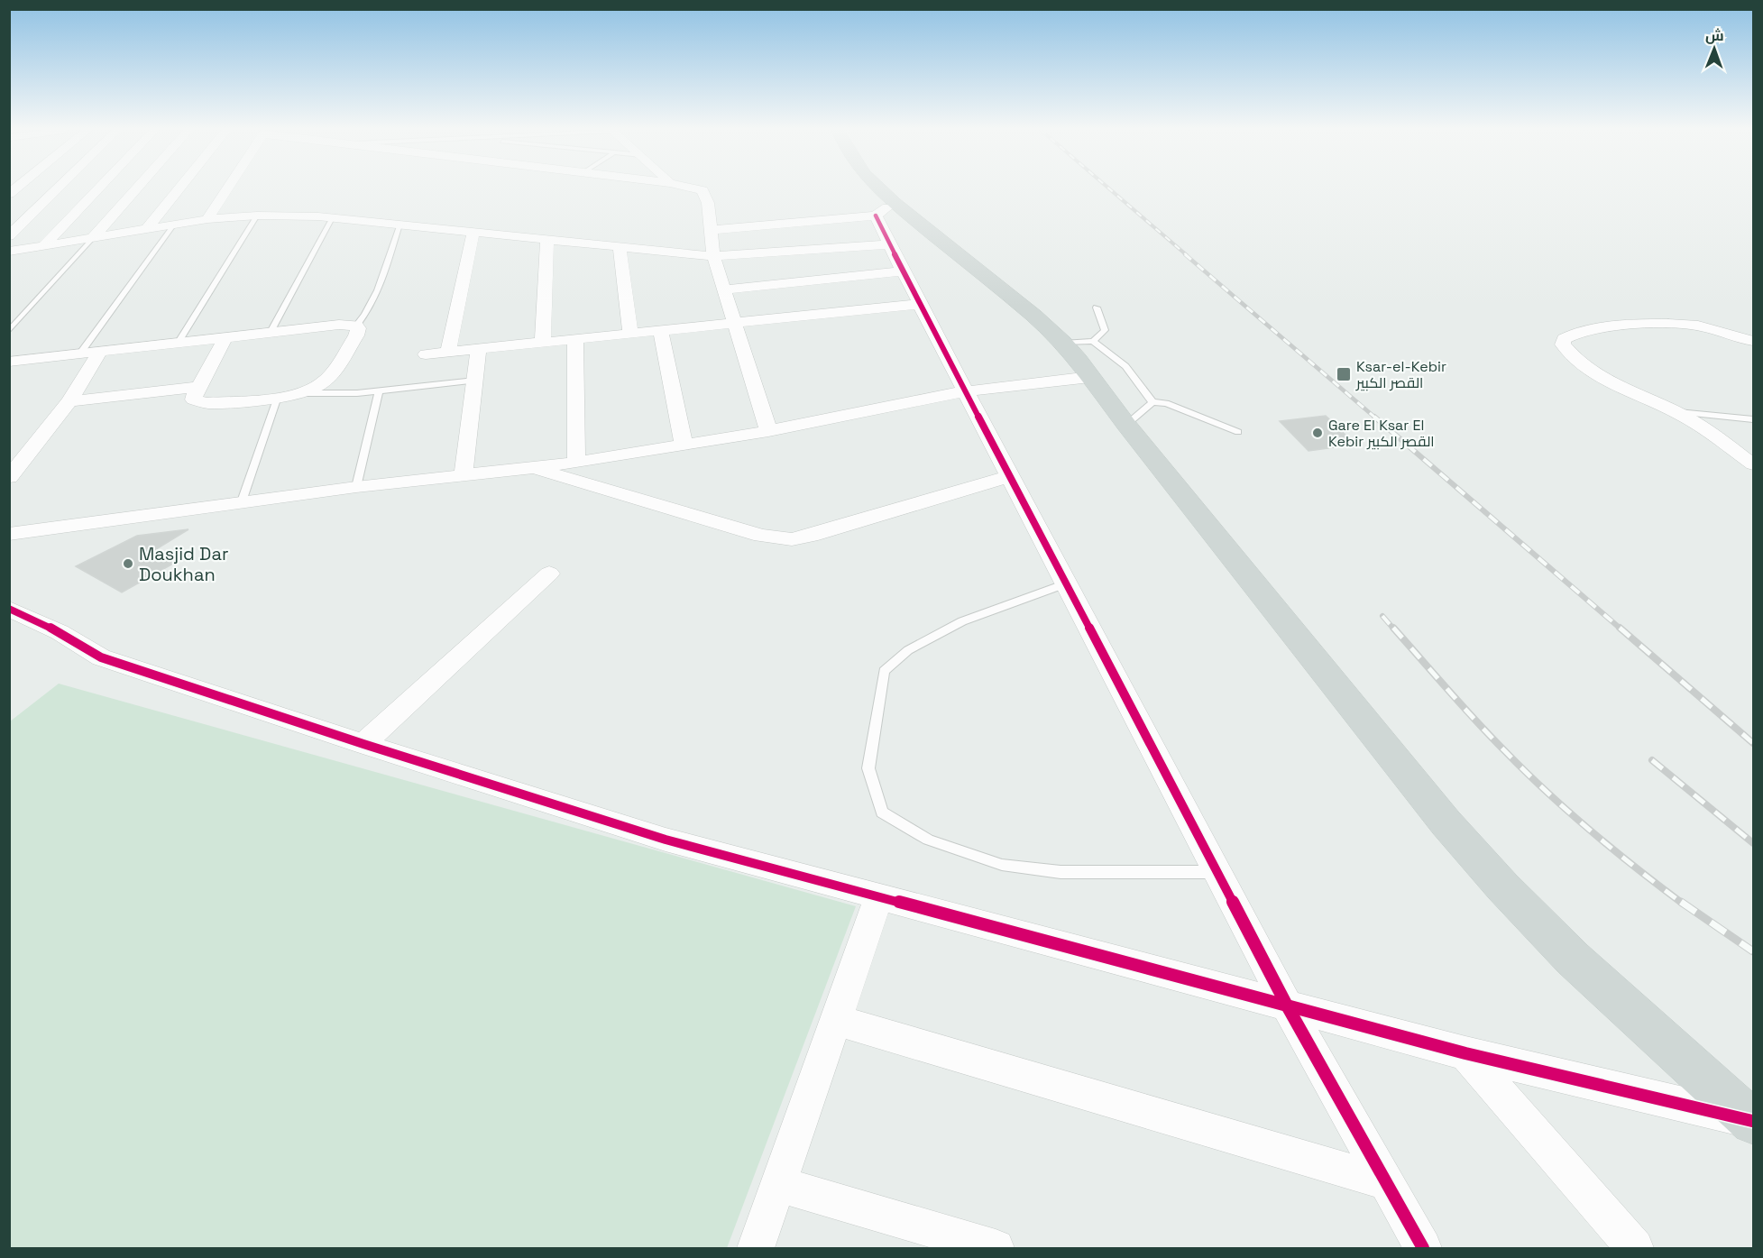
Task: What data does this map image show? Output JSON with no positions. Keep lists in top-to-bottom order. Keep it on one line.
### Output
{"places":{"transit":["Ksar-el-Kebir القصر الكبير"],"other":["Gare El Ksar El Kebir القصر الكبير","Masjid Dar Doukhan"]},"north":"top"}
